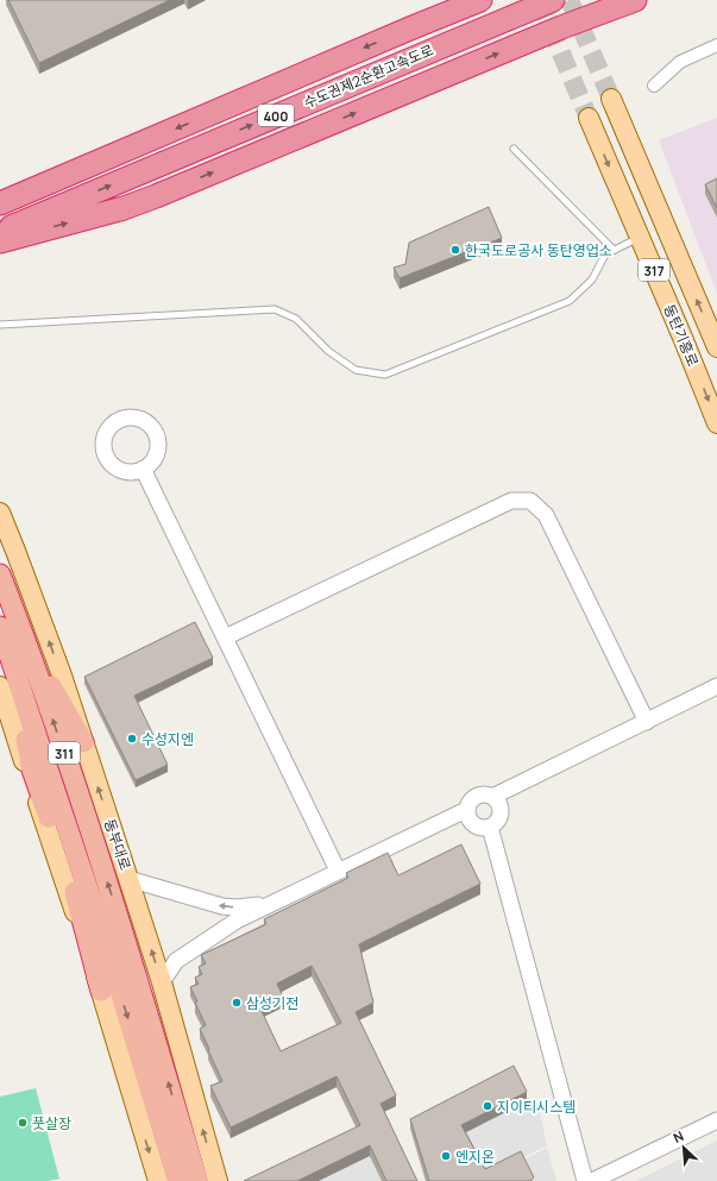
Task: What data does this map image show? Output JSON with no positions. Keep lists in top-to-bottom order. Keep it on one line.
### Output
{"streets":{"highway":["수도권제2순환고속도로","400","311","동부대로"],"main road":["317","동탄기흥로"]},"places":["한국도로공사 동탄영업소","수성지엔","삼성기전","지이티시스템","풋살장","엔지온"],"north":"top left"}
